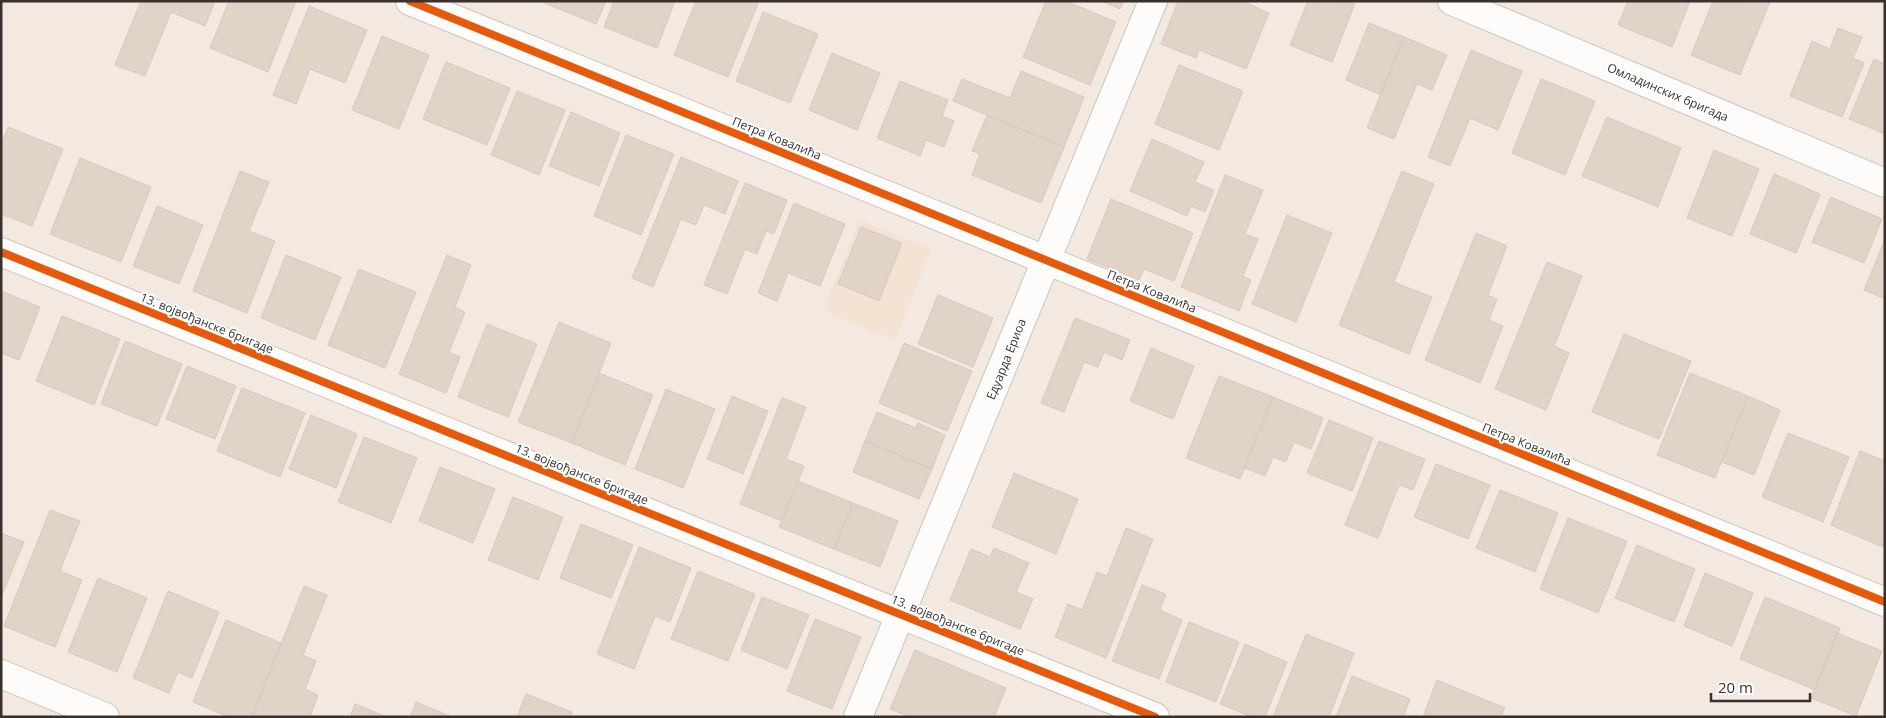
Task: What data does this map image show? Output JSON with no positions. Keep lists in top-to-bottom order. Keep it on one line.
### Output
{"streets":{"street":["Омладинских бригада","Петра Ковалића","13. војвођанске бригаде","Едуарда Ериоа"]},"crossings":[["Петра Ковалића","Едуарда Ериоа"],["13. војвођанске бригаде","Едуарда Ериоа"]],"scale_bar":"20 m"}
